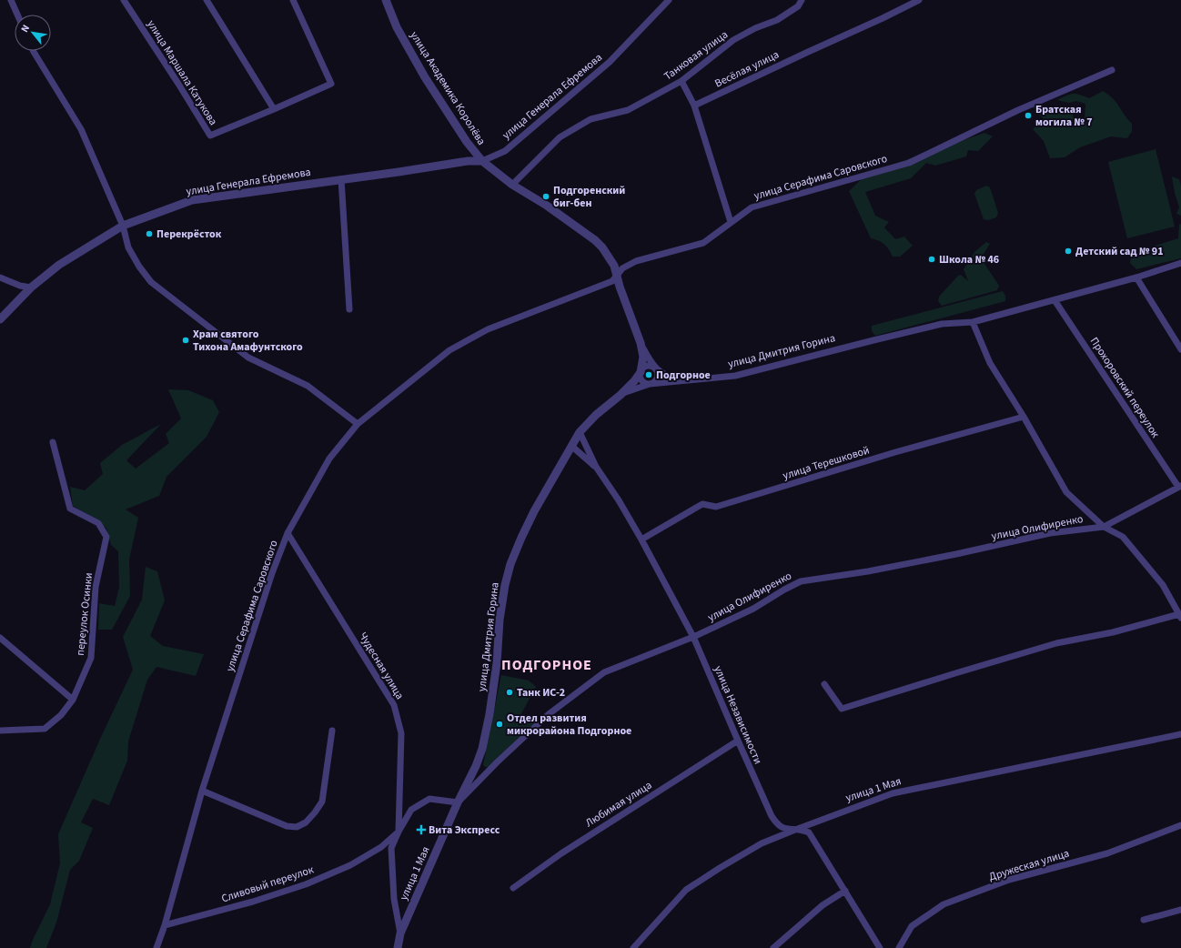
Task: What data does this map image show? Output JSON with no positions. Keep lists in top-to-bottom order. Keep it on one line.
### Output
{"streets":{"street":["Танковая улица","Весёлая улица","улица Маршала Катукова","улица Академика Королёва","улица Генерала Ефремова","улица Серафима Саровского","улица Дмитрия Горина","Прохоровский переулок","улица Терешковой","улица Олифиренко","переулок Осинки","Чудесная улица","улица Независимости","улица 1 Мая","Любимая улица","Дружеская улица","Сливовый переулок"]},"crossings":[["Танковая улица","улица Академика Королёва"],["улица Академика Королёва","улица Генерала Ефремова"],["улица Академика Королёва","улица Серафима Саровского"],["улица Академика Королёва","улица Дмитрия Горина"],["улица Серафима Саровского","Чудесная улица"],["улица Серафима Саровского","Сливовый переулок"],["улица Дмитрия Горина","Прохоровский переулок"],["улица Дмитрия Горина","улица 1 Мая"],["Прохоровский переулок","улица Олифиренко"],["улица Терешковой","улица Независимости"],["улица Олифиренко","улица Независимости"],["улица Олифиренко","улица 1 Мая"],["улица Олифиренко","Сливовый переулок"],["Чудесная улица","улица 1 Мая"],["Чудесная улица","Сливовый переулок"],["улица Независимости","улица 1 Мая"],["улица Независимости","Любимая улица"],["улица 1 Мая","Сливовый переулок"]],"districts":["ПОДГОРНОЕ"],"places":{"other":["Братская могила № 7","Подгоренский биг-бен","Перекрёсток","Детский сад № 91","Школа № 46","Храм святого Тихона Амафунтского","Подгорное","Танк ИС-2","Отдел развития микрорайона Подгорное"],"health":["Вита Экспресс"]},"north":"top left"}
